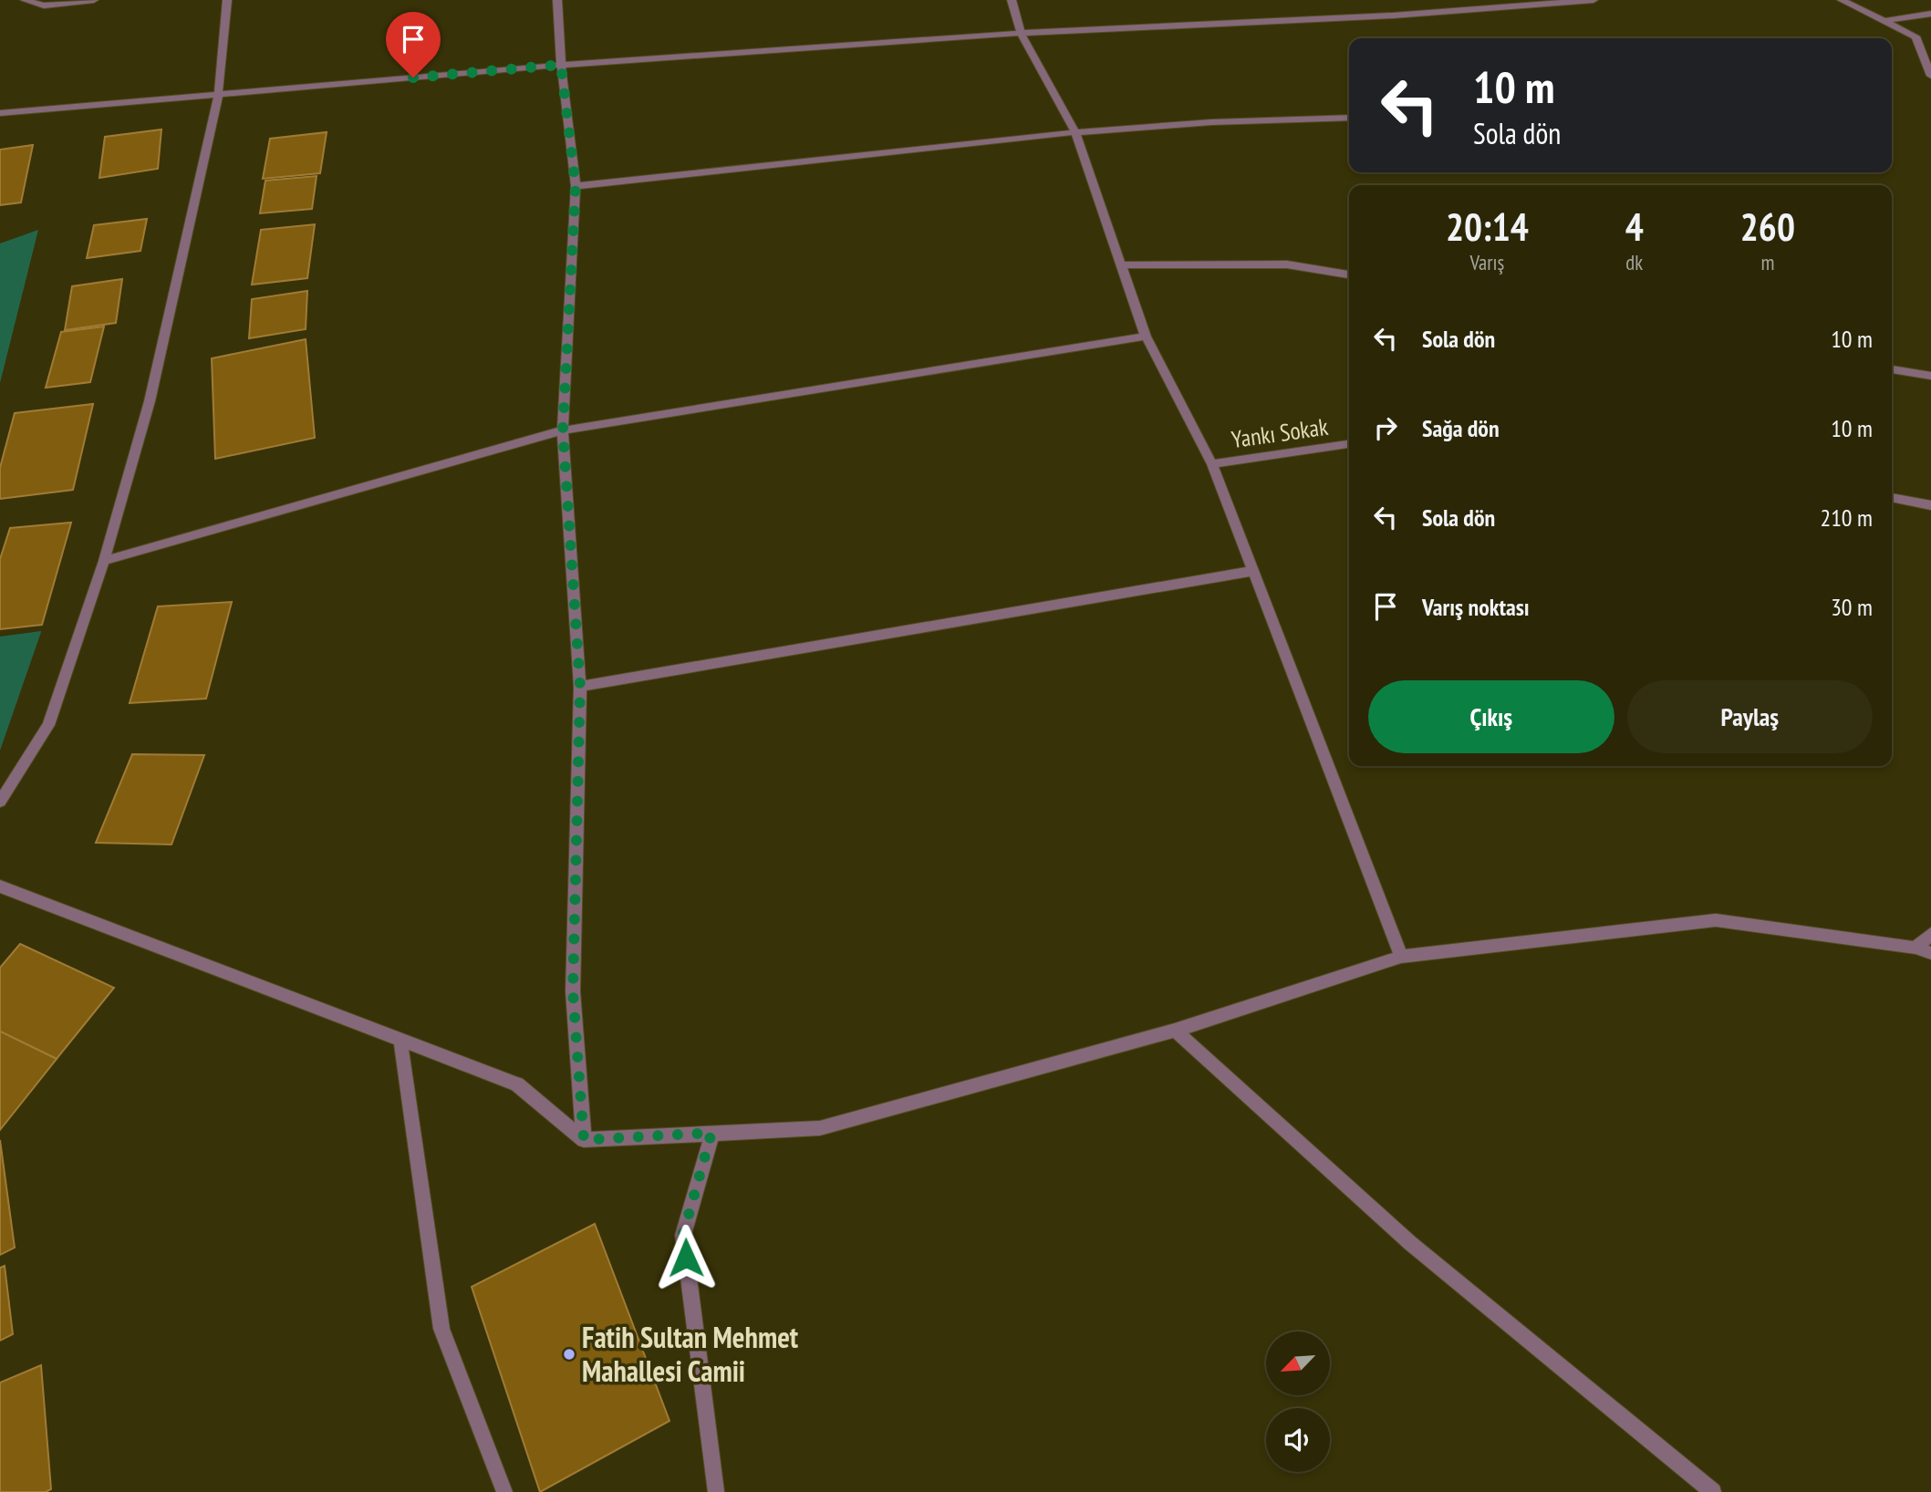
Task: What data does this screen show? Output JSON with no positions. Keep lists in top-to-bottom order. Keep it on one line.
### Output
{"streets":{"street":["Yankı Sokak"]},"places":["Fatih Sultan Mehmet Mahallesi Camii"],"north":"bottom left","page":{"turn":["10 m","Sola dön"],"eta":["20:14","Varış","4","dk","260","m"],"list":[{"name":"Sola dön","value":"10 m"},{"name":"Sağa dön","value":"10 m"},{"name":"Sola dön","value":"210 m"},{"name":"Varış noktası","value":"30 m"}],"buttons":["Çıkış","Paylaş"]}}
